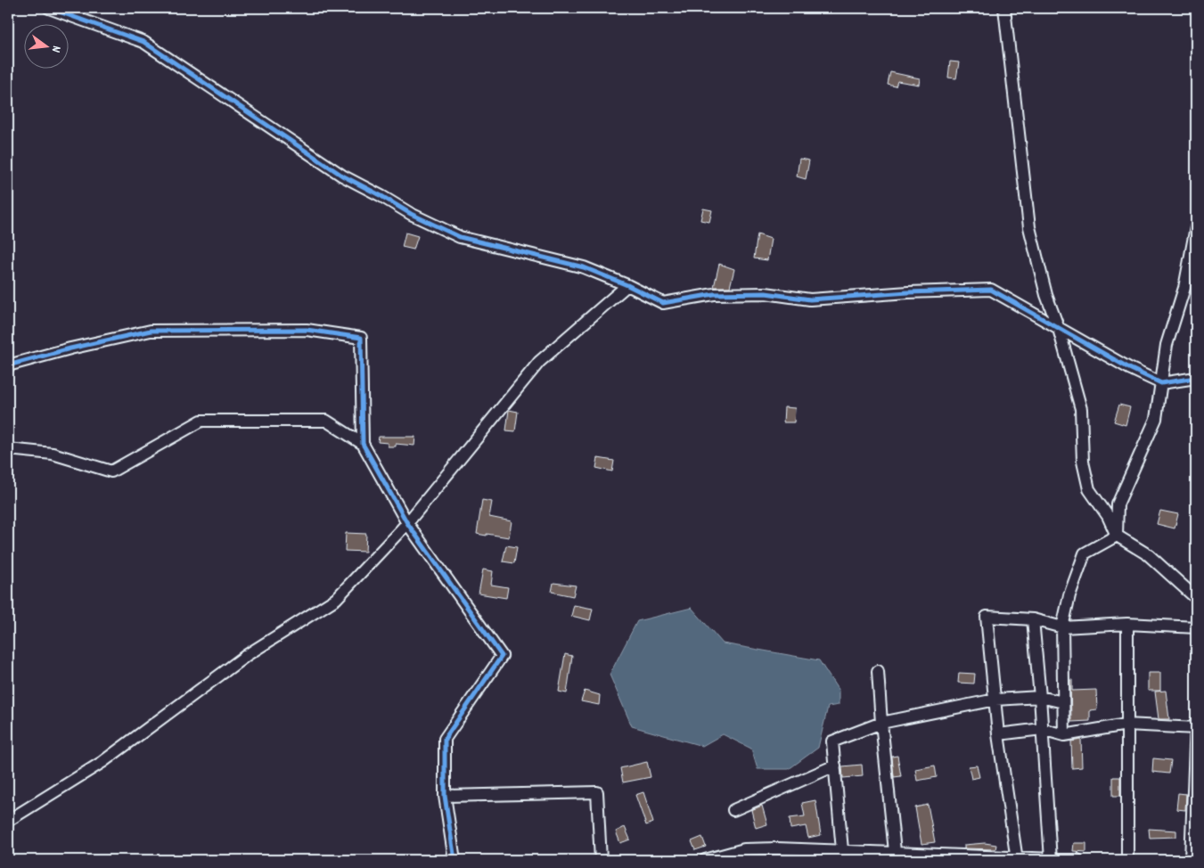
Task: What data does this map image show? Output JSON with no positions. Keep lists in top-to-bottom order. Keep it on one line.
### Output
{"north":"right"}
